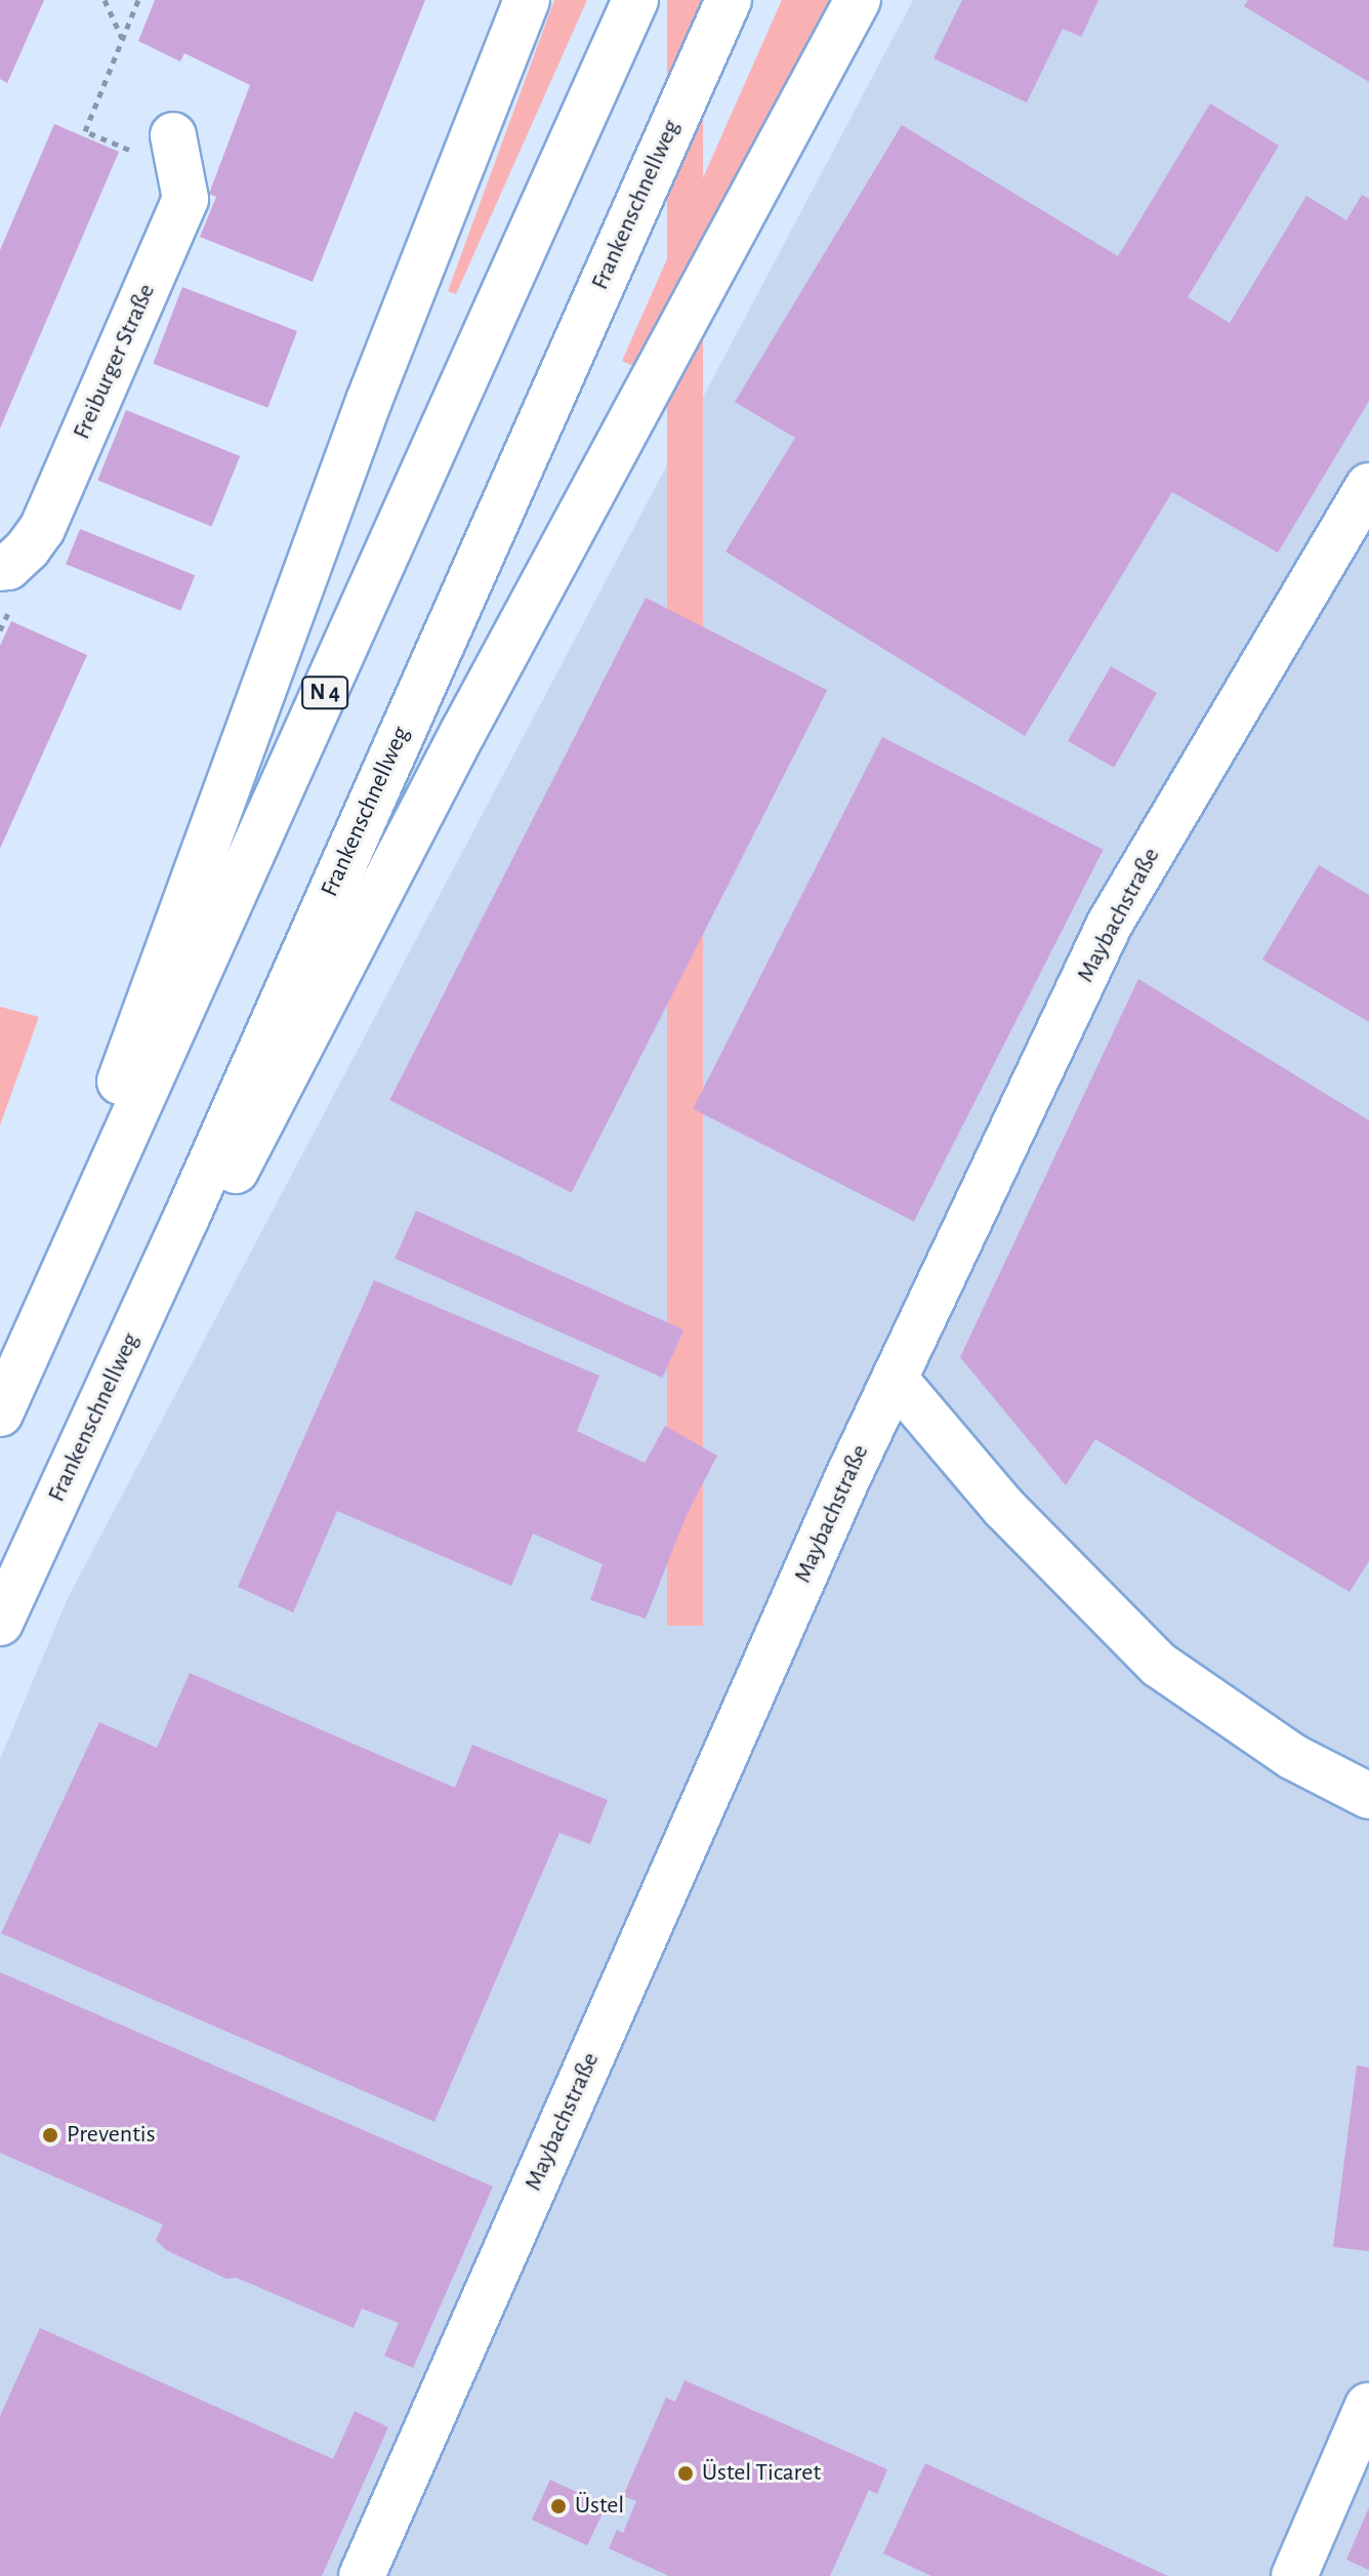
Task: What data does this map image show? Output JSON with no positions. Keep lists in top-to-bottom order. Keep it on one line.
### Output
{"streets":{"main road":["Frankenschnellweg","Freiburger Straße","N 4","Maybachstraße"]},"places":["Preventis","Üstel Ticaret","Üstel"]}
